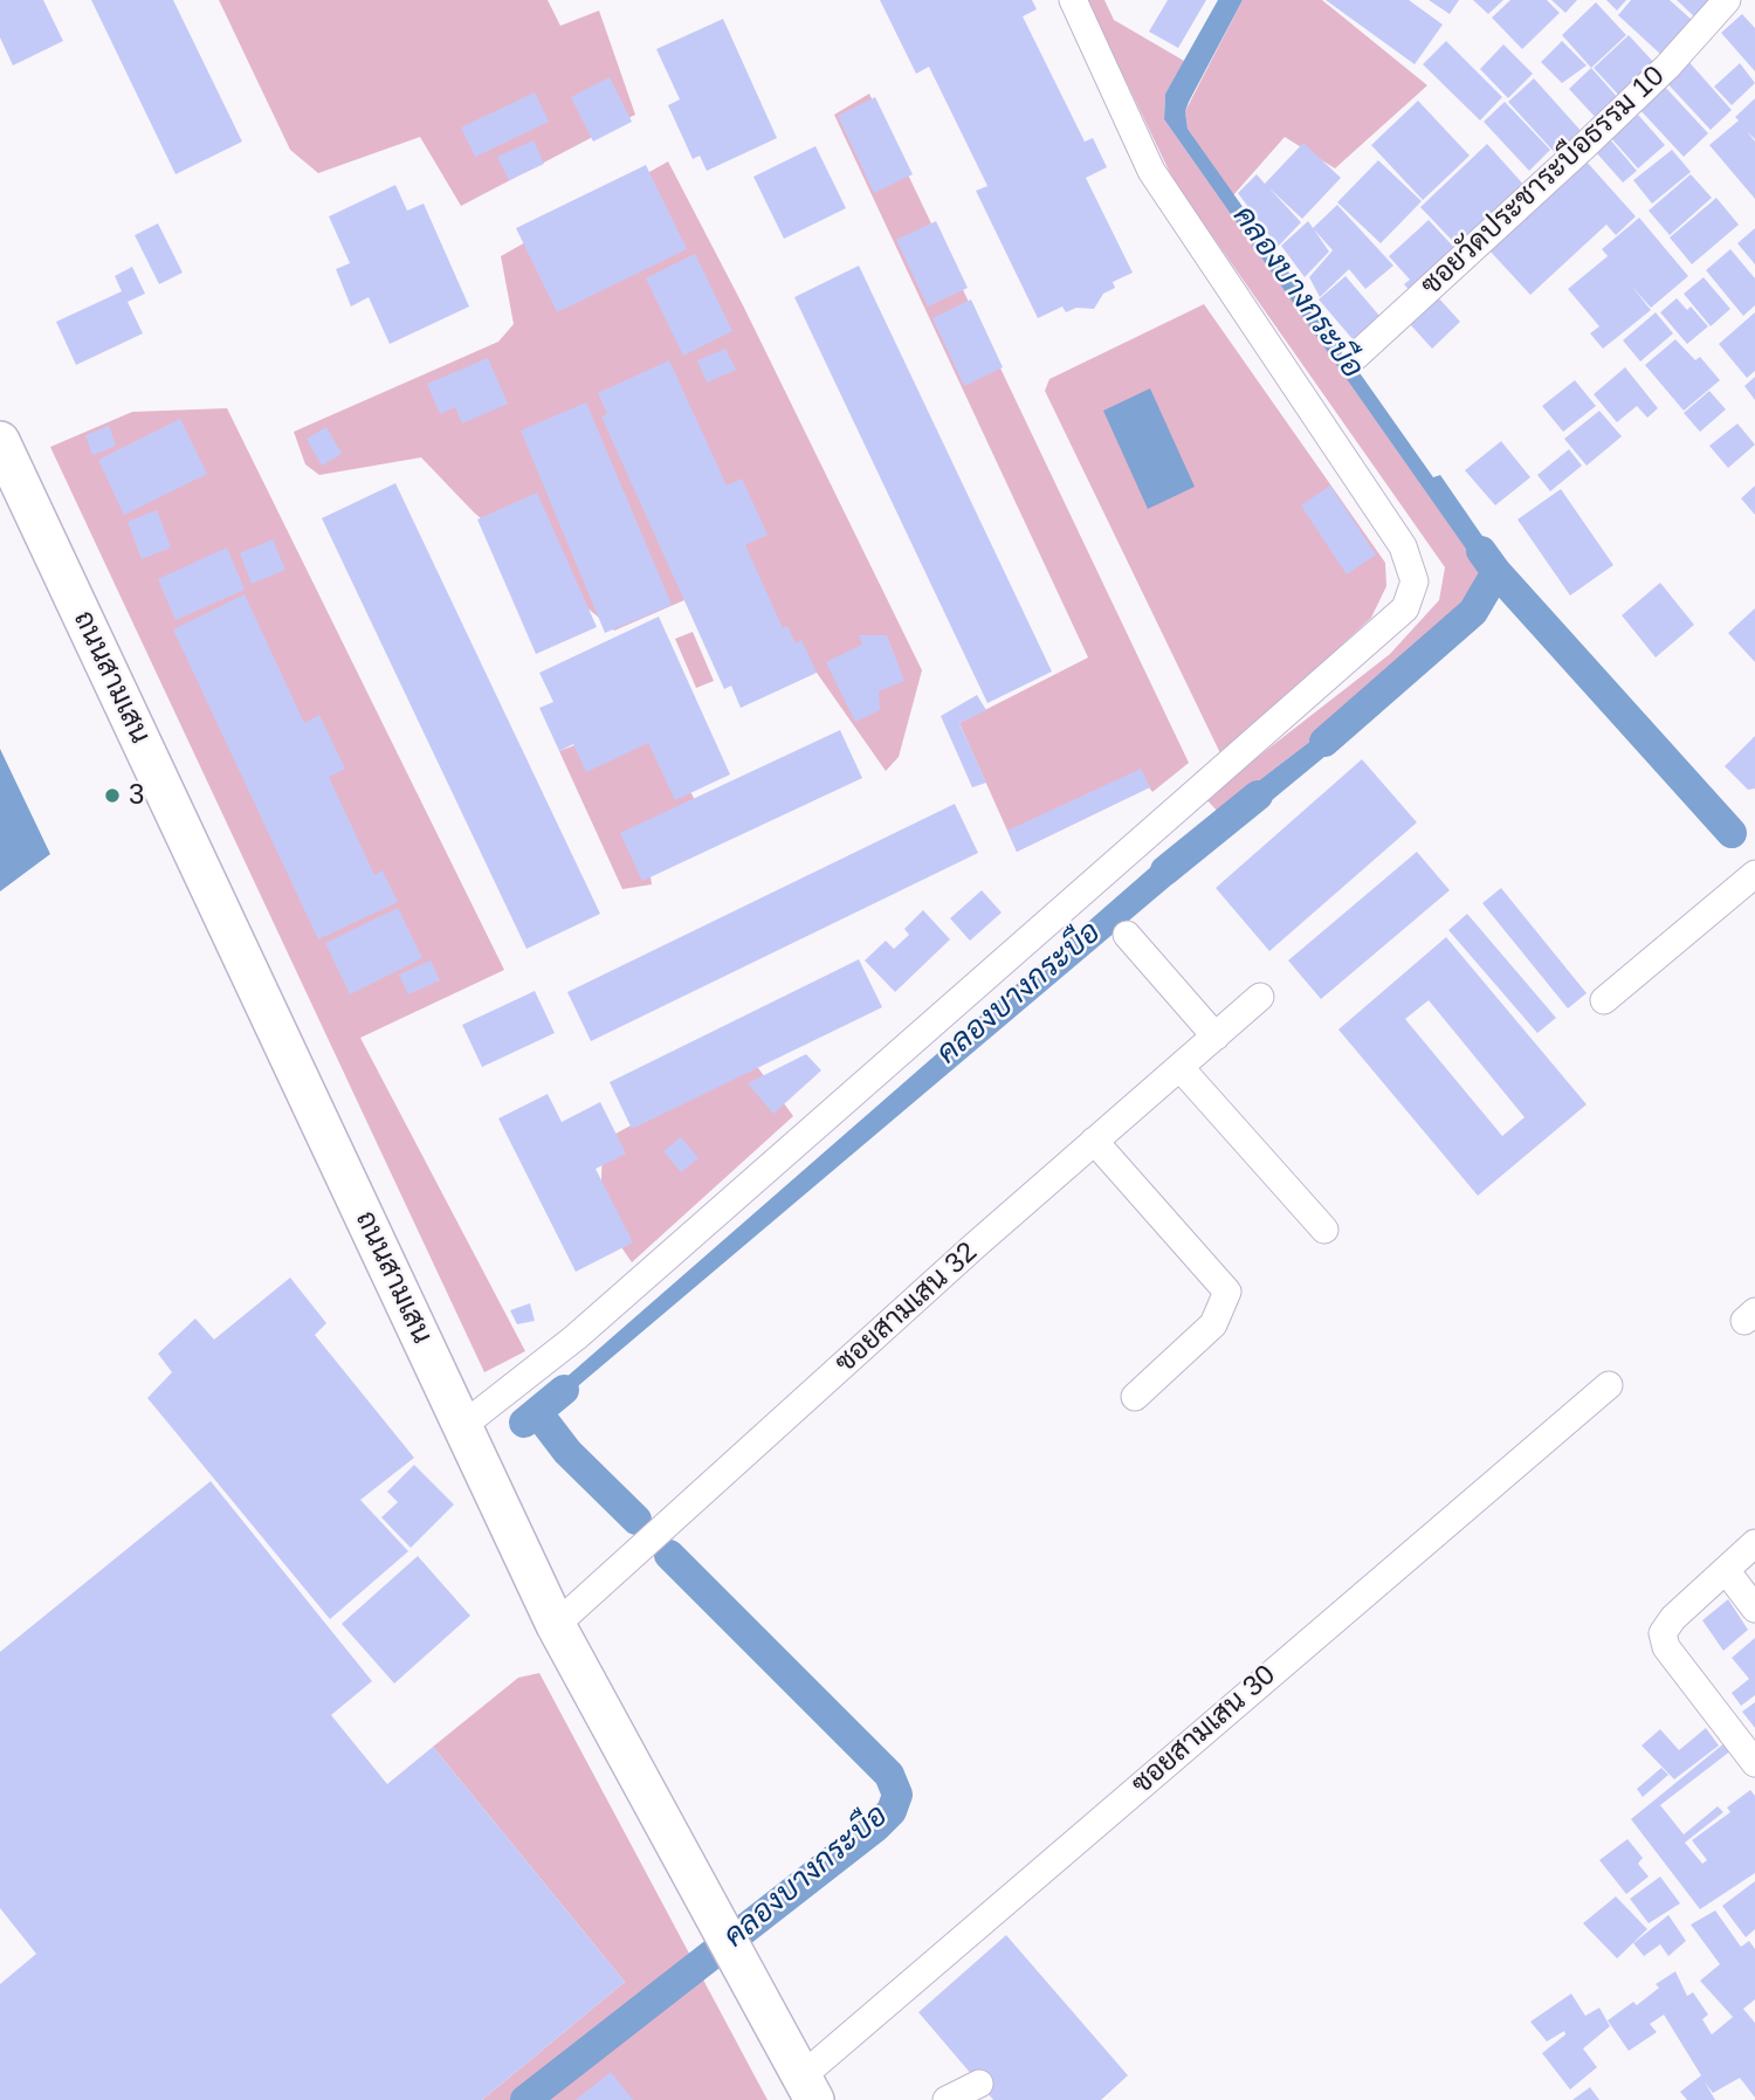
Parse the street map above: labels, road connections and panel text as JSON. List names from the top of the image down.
{
  "streets": {
    "main road": ["ถนนสามเสน"],
    "street": ["ซอยวัดประชาระบือธรรม 10", "ซอยสามเสน 32", "ซอยสามเสน 30"]
  },
  "crossings": [
    ["ถนนสามเสน", "ซอยสามเสน 32"],
    ["ถนนสามเสน", "ซอยสามเสน 30"]
  ],
  "water": ["คลองบางกระบือ"],
  "places": ["3"]
}
